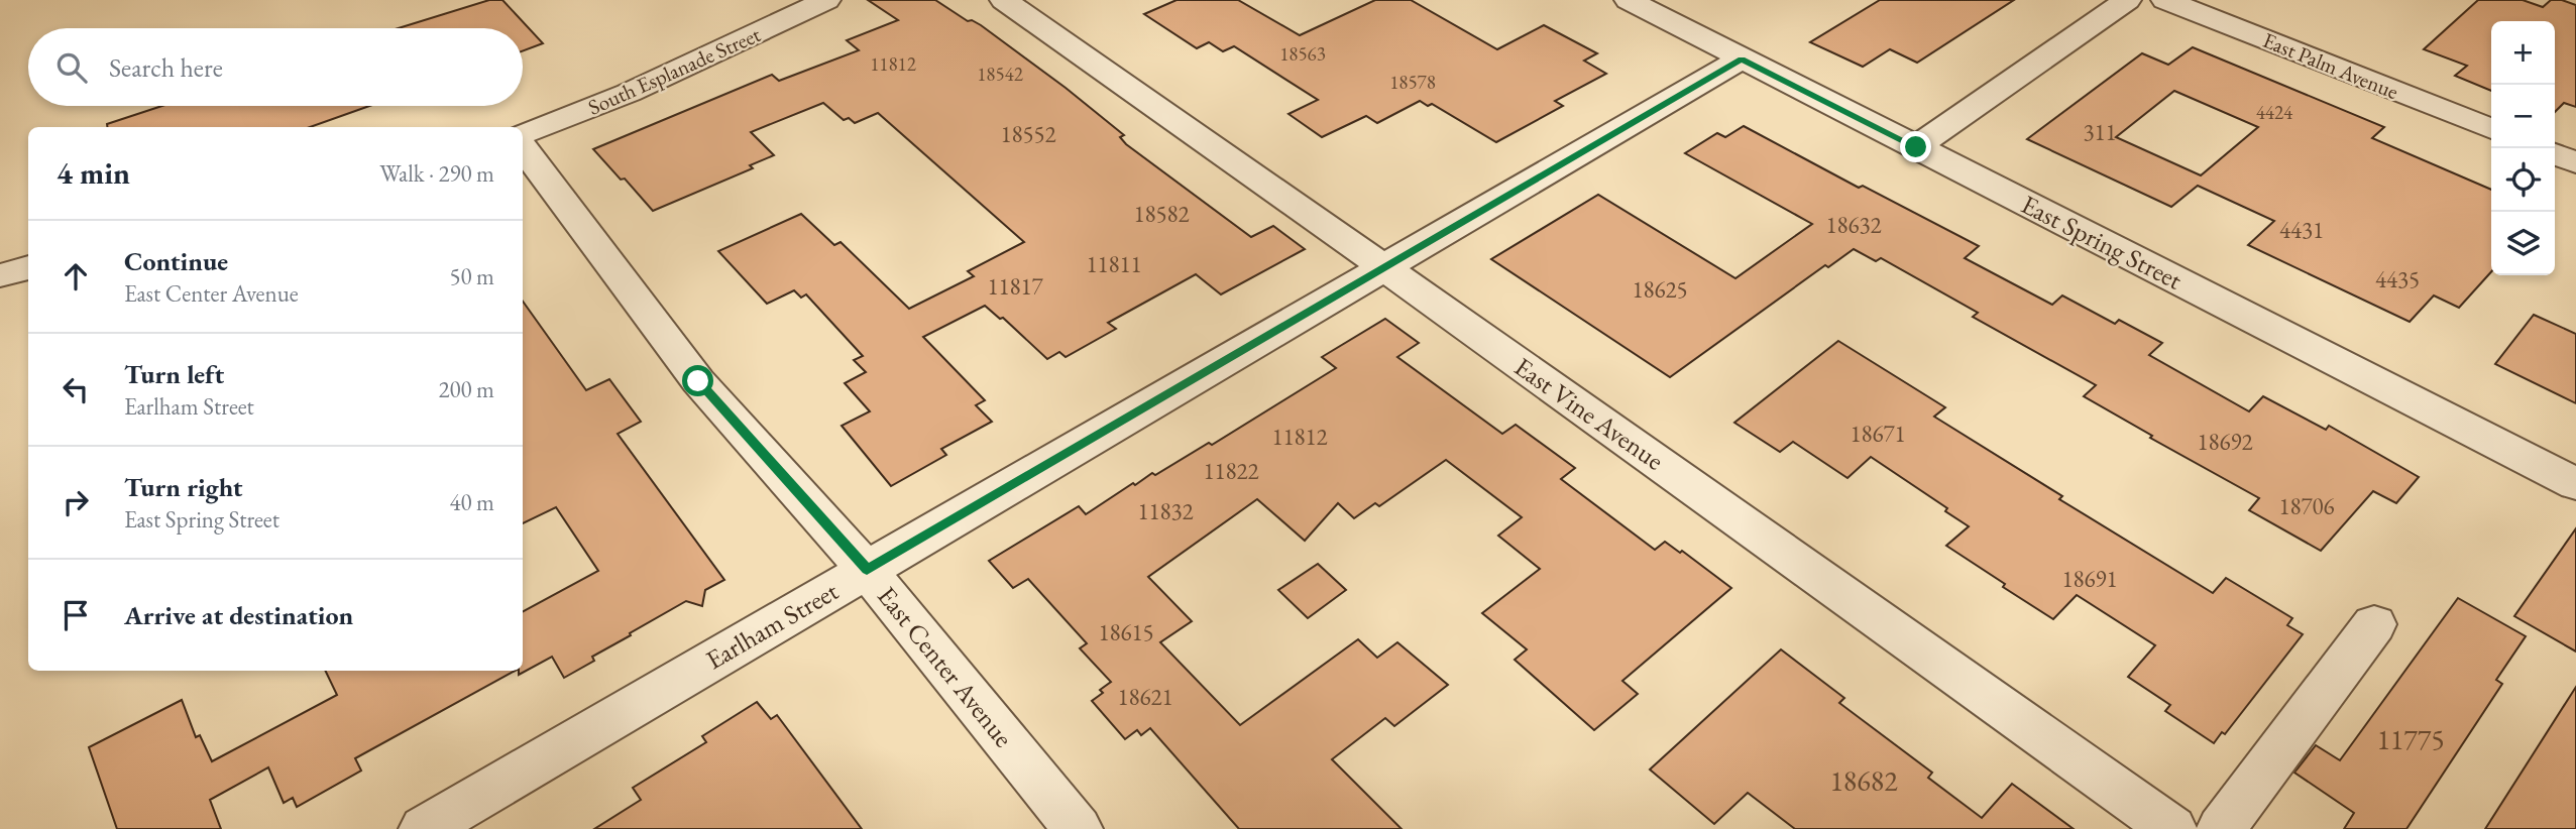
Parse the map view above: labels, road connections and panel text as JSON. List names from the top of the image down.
{
  "streets": {
    "street": [
      "East Palm Avenue",
      "South Esplanade Street",
      "East Spring Street",
      "East Vine Avenue",
      "Earlham Street",
      "East Center Avenue"
    ]
  },
  "crossings": [
    ["East Spring Street", "Earlham Street"],
    ["East Vine Avenue", "Earlham Street"],
    ["Earlham Street", "East Center Avenue"]
  ],
  "house_numbers": [
    "18563",
    "11812",
    "18542",
    "18578",
    "4424",
    "311",
    "18552",
    "18582",
    "18632",
    "4431",
    "11811",
    "4435",
    "11817",
    "18625",
    "18671",
    "11812",
    "18692",
    "11822",
    "18706",
    "11832",
    "18691",
    "18615",
    "18621",
    "11775",
    "18682"
  ],
  "page": {
    "map_buttons": ["+", "−"],
    "search": "Search here",
    "heading": ["4 min", "Walk · 290 m"],
    "list": [
      ["Continue", "East Center Avenue", "50 m"],
      ["Turn left", "Earlham Street", "200 m"],
      ["Turn right", "East Spring Street", "40 m"],
      "Arrive at destination"
    ]
  }
}
